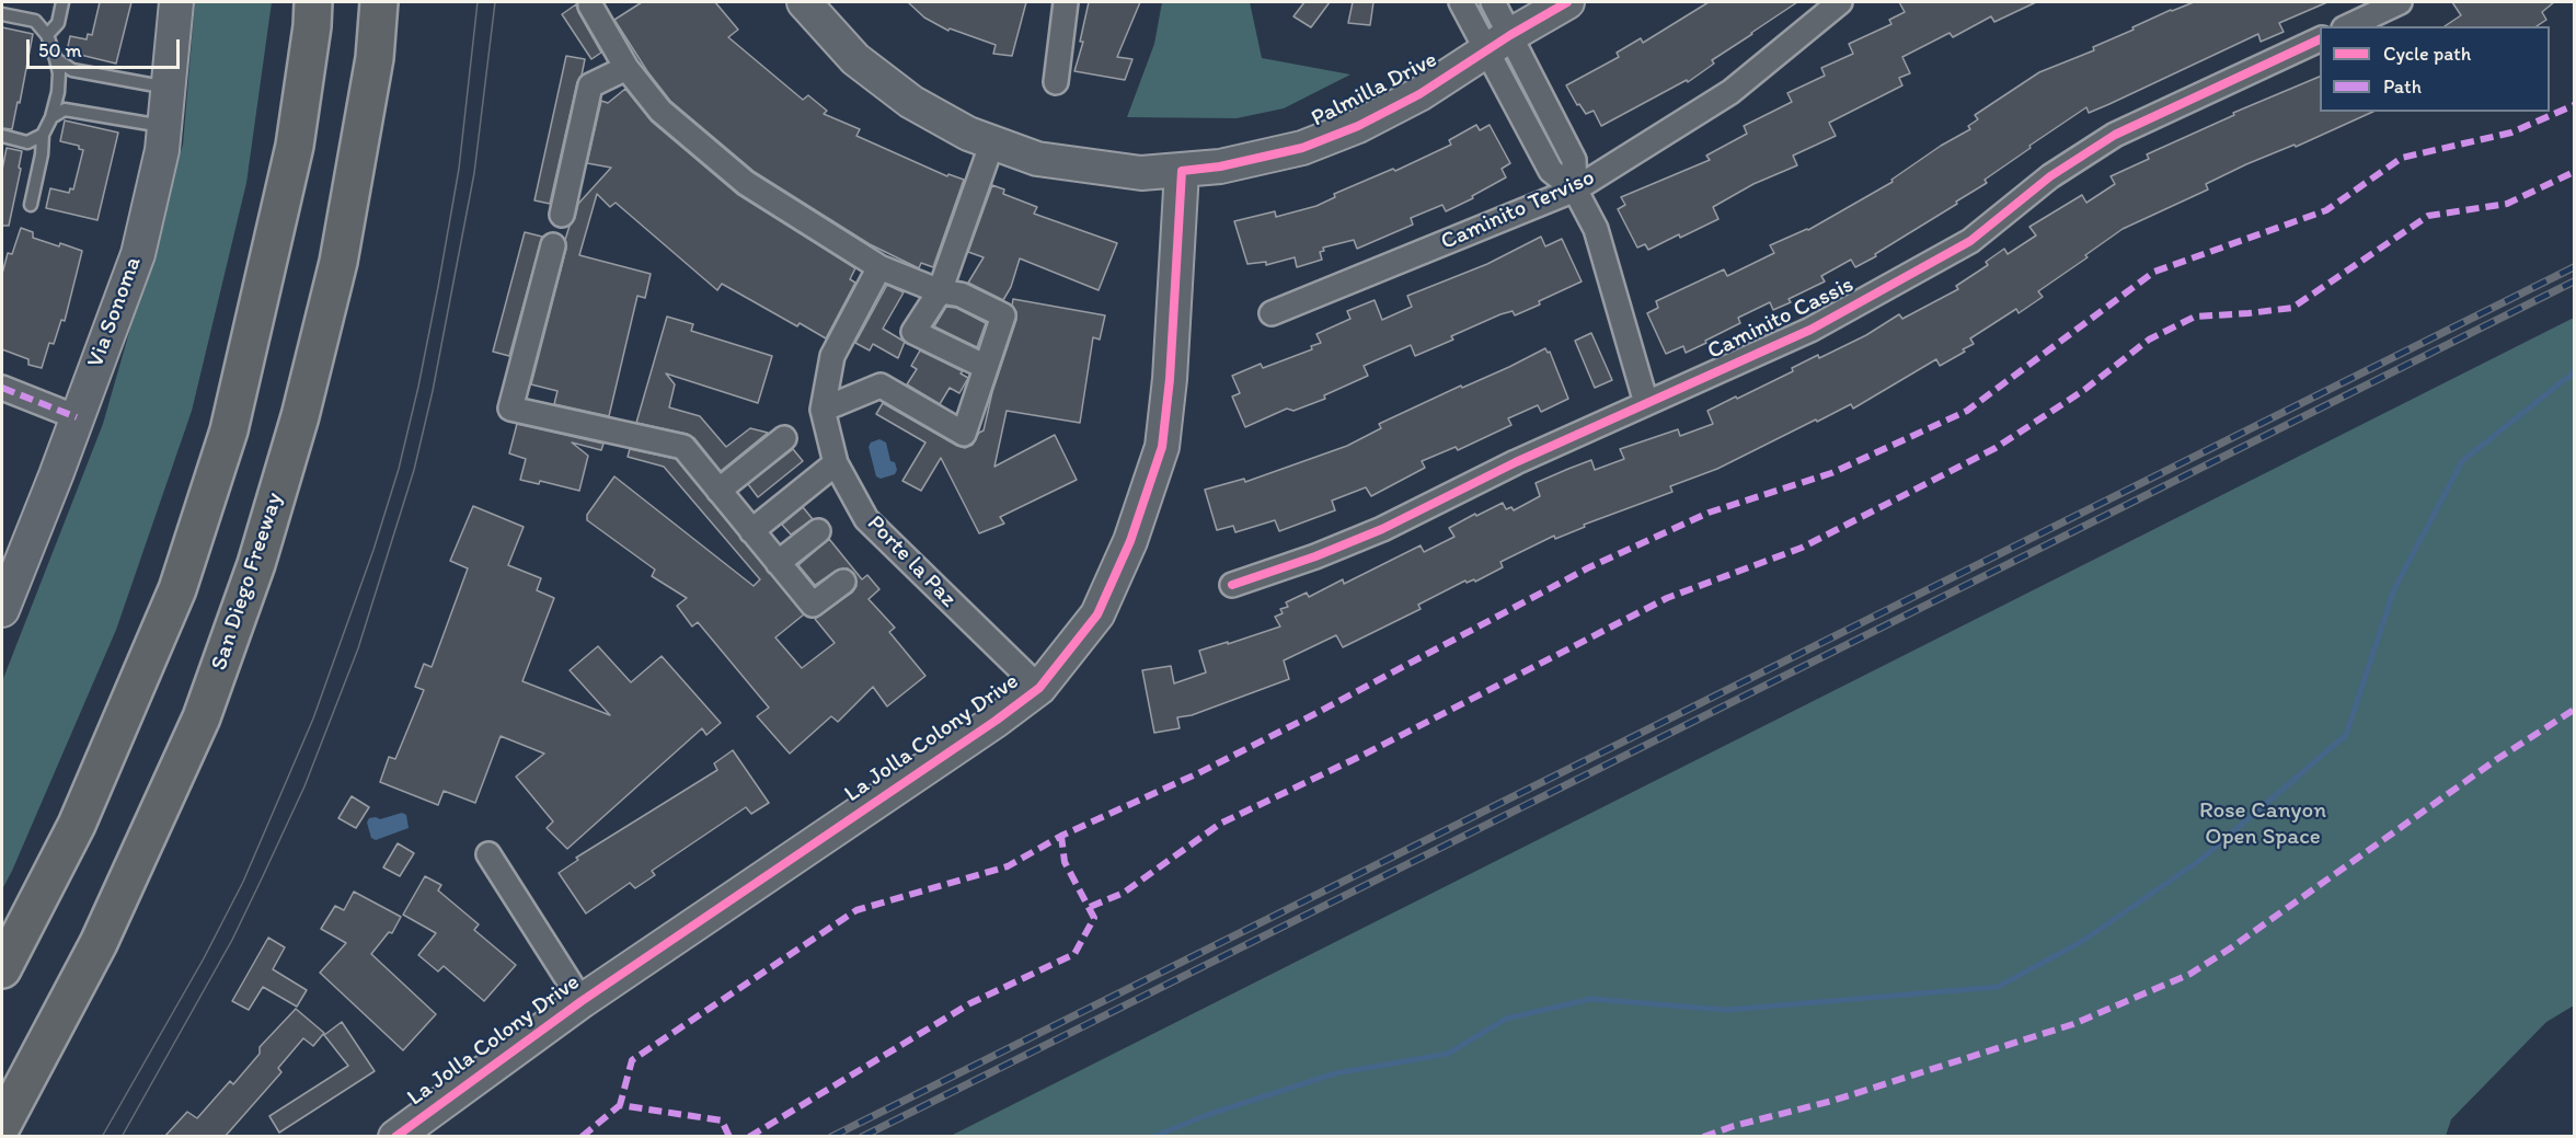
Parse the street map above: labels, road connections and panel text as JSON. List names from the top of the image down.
{
  "streets": {
    "highway": ["San Diego Freeway"],
    "street": [
      "Palmilla Drive",
      "Caminito Terviso",
      "Via Sonoma",
      "Caminito Cassis",
      "Porte la Paz",
      "La Jolla Colony Drive"
    ]
  },
  "crossings": [
    ["Palmilla Drive", "La Jolla Colony Drive"],
    ["Porte la Paz", "La Jolla Colony Drive"]
  ],
  "parks": ["Rose Canyon Open Space"],
  "legend": ["Cycle path", "Path"],
  "scale_bar": "50 m"
}
